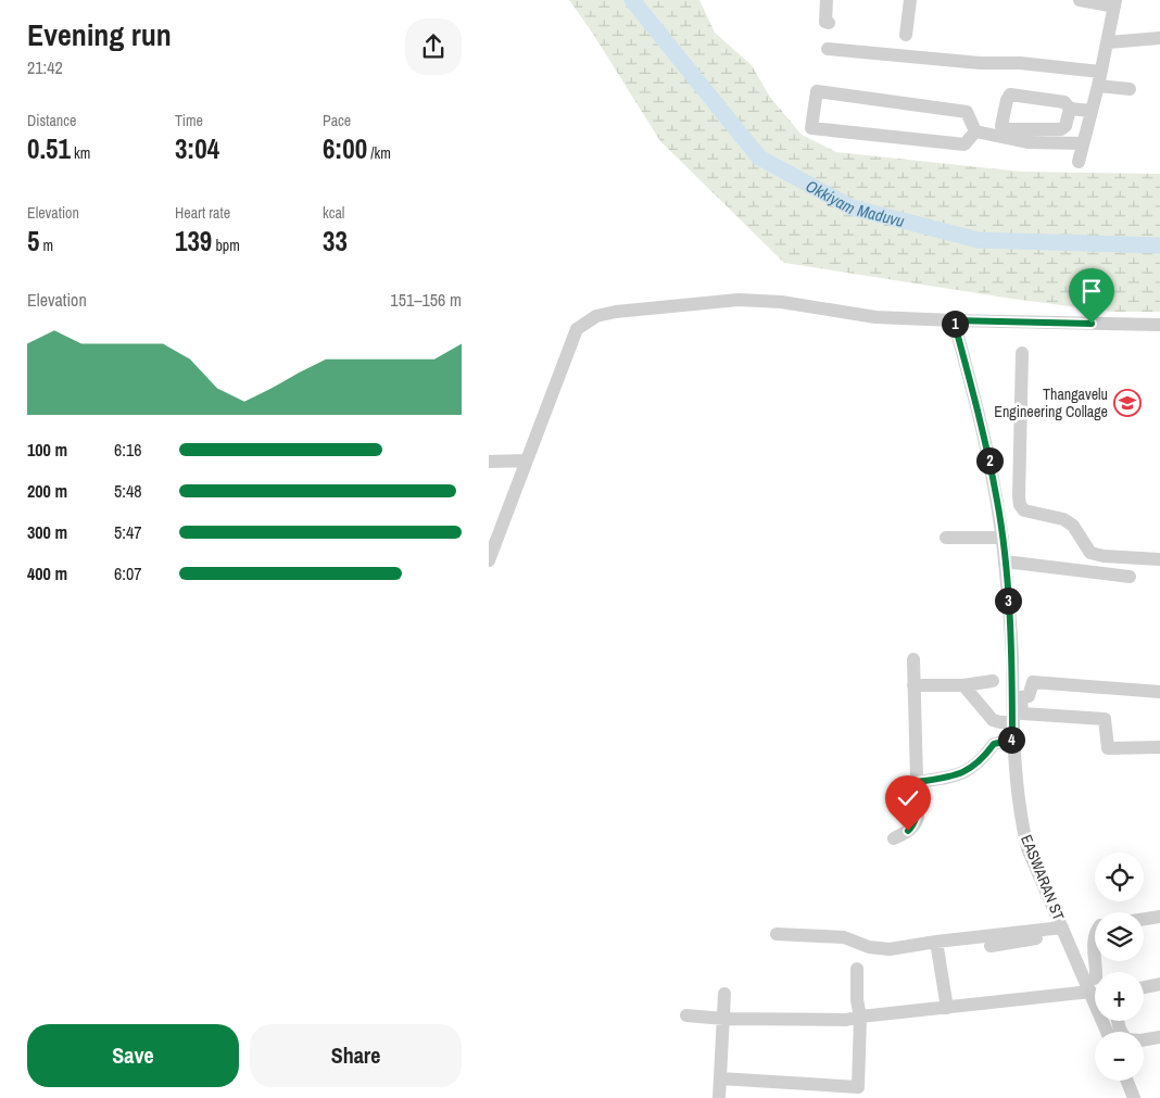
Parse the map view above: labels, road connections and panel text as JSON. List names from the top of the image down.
{
  "streets": {
    "street": ["EASWARAN ST"]
  },
  "water": ["Okkiyam Maduvu"],
  "places": {
    "school or university": ["Thangavelu Engineering Collage"]
  },
  "page": {
    "heading": ["Evening run", "21:42"],
    "stats": [
      ["Distance", "0.51 km"],
      ["Time", "3:04"],
      ["Pace", "6:00 /km"],
      ["Elevation", "5 m"],
      ["Heart rate", "139 bpm"],
      ["kcal", "33"]
    ],
    "chart": ["Elevation", "151–156 m"],
    "pins": [
      "1",
      "2",
      "3",
      "4"
    ],
    "list": [
      {
        "name": "100 m",
        "note": "6:16"
      },
      {
        "name": "200 m",
        "note": "5:48"
      },
      {
        "name": "300 m",
        "note": "5:47"
      },
      {
        "name": "400 m",
        "note": "6:07"
      }
    ],
    "map_buttons": ["+", "−"],
    "buttons": ["Save", "Share"]
  }
}
